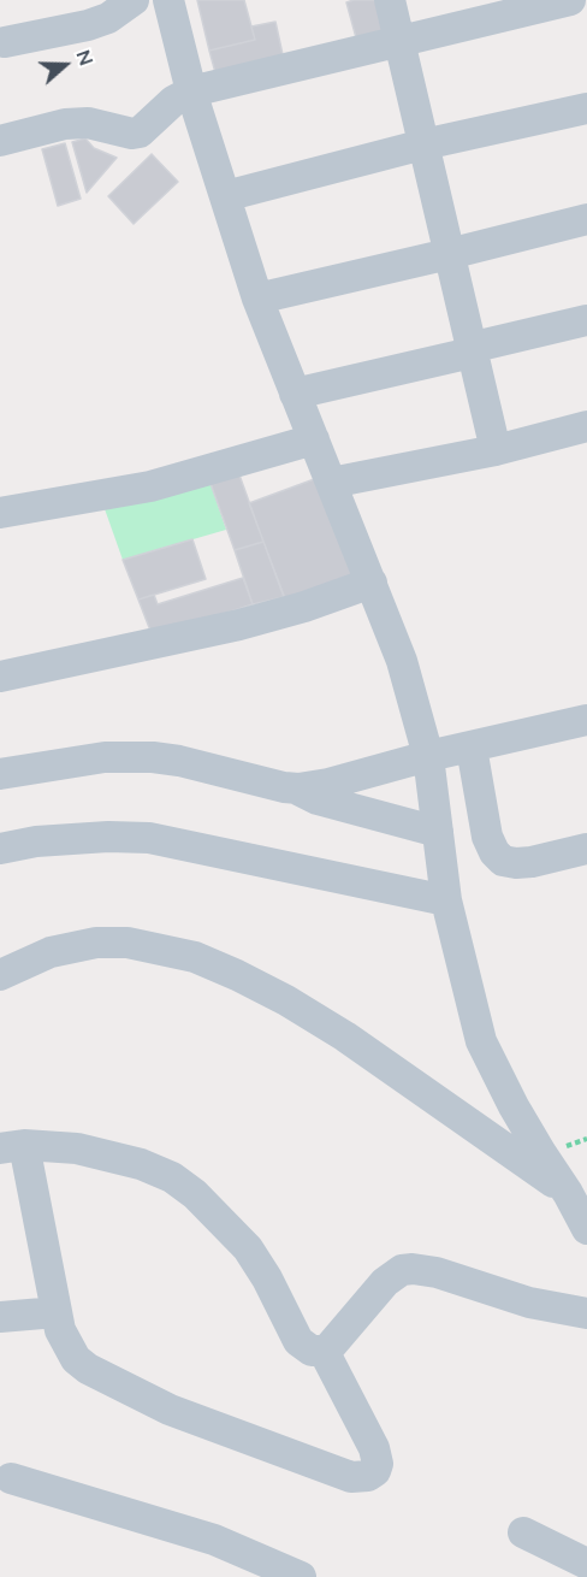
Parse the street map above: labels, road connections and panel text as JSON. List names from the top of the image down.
{
  "north": "right"
}
